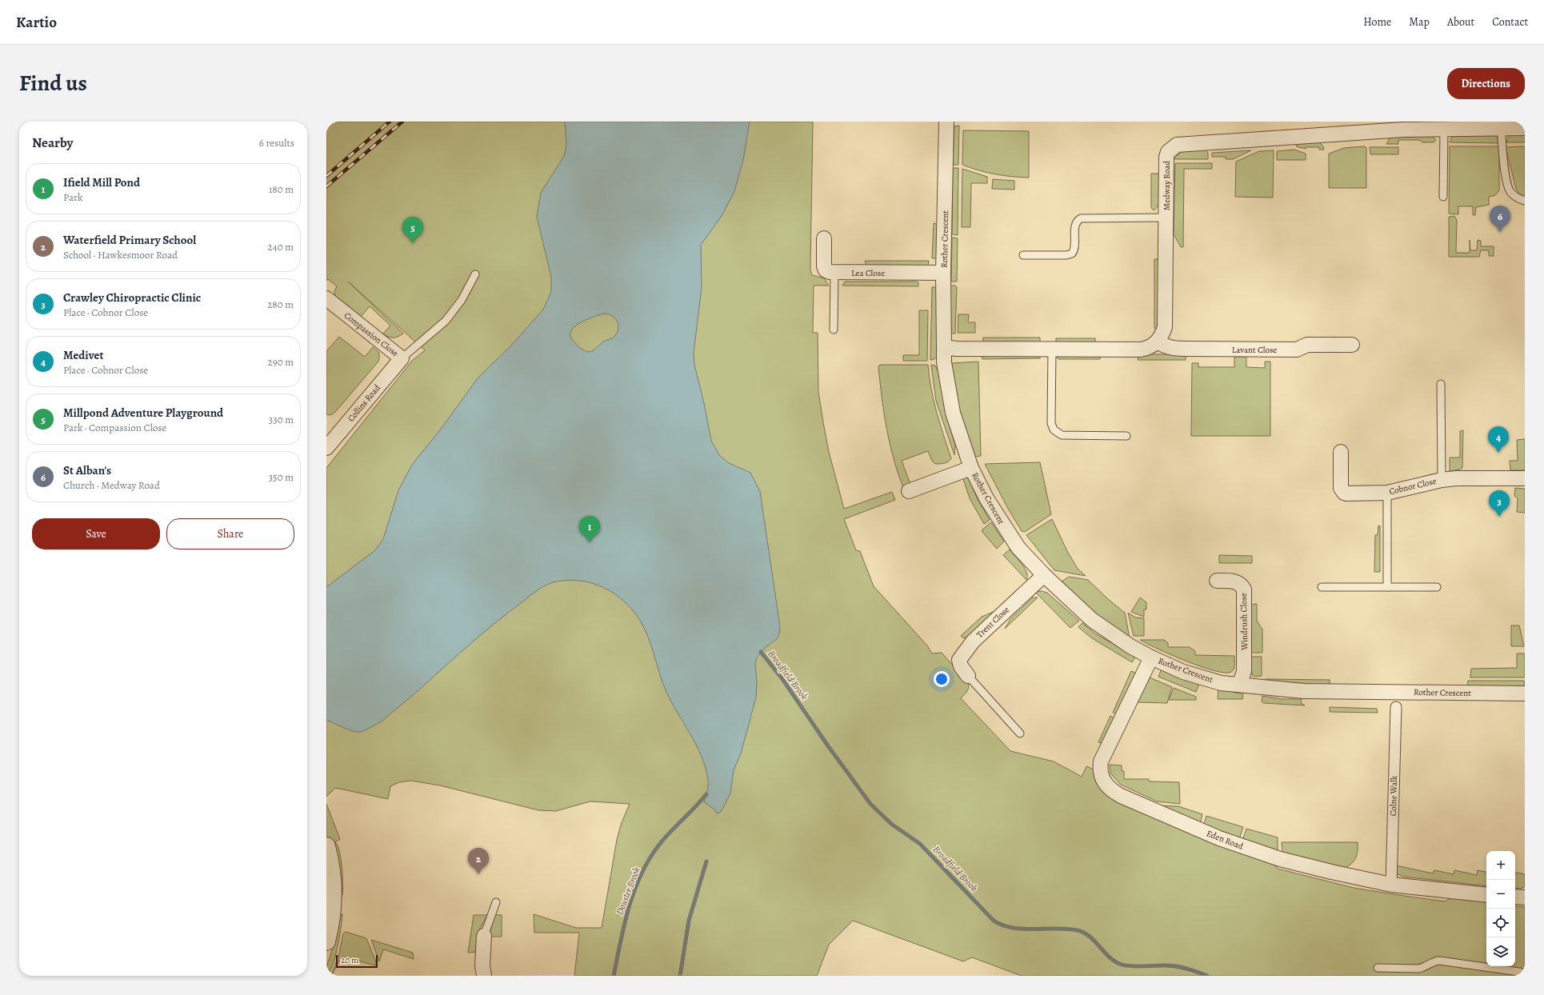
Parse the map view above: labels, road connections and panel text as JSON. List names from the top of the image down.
{
  "streets": {
    "street": [
      "Medway Road",
      "Rother Crescent",
      "Lea Close",
      "Compassion Close",
      "Lavant Close",
      "Collins Road",
      "Cobnor Close",
      "Windrush Close",
      "Trent Close",
      "Colne Walk",
      "Eden Road"
    ]
  },
  "crossings": [
    ["Medway Road", "Lavant Close"],
    ["Rother Crescent", "Lea Close"],
    ["Rother Crescent", "Windrush Close"],
    ["Rother Crescent", "Trent Close"],
    ["Rother Crescent", "Eden Road"],
    ["Compassion Close", "Collins Road"],
    ["Colne Walk", "Eden Road"]
  ],
  "water": ["Broadfield Brook", "Douster Brook"],
  "scale_bar": "20 m",
  "page": {
    "header": "Kartio",
    "nav": [
      "Home",
      "Map",
      "About",
      "Contact"
    ],
    "title": "Find us",
    "buttons": [
      "Directions",
      ["Save", "Share"]
    ],
    "heading": ["Nearby", "6 results"],
    "list": [
      {
        "mark": "1",
        "name": "Ifield Mill Pond",
        "note": "Park",
        "value": "180 m"
      },
      {
        "mark": "2",
        "name": "Waterfield Primary School",
        "note": "School · Hawkesmoor Road",
        "value": "240 m"
      },
      {
        "mark": "3",
        "name": "Crawley Chiropractic Clinic",
        "note": "Place · Cobnor Close",
        "value": "280 m"
      },
      {
        "mark": "4",
        "name": "Medivet",
        "note": "Place · Cobnor Close",
        "value": "290 m"
      },
      {
        "mark": "5",
        "name": "Millpond Adventure Playground",
        "note": "Park · Compassion Close",
        "value": "330 m"
      },
      {
        "mark": "6",
        "name": "St Alban's",
        "note": "Church · Medway Road",
        "value": "350 m"
      }
    ],
    "pins": [
      "6",
      "5",
      "4",
      "3",
      "1",
      "2"
    ],
    "map_buttons": ["+", "−"],
    "scale": "20 m"
  }
}
